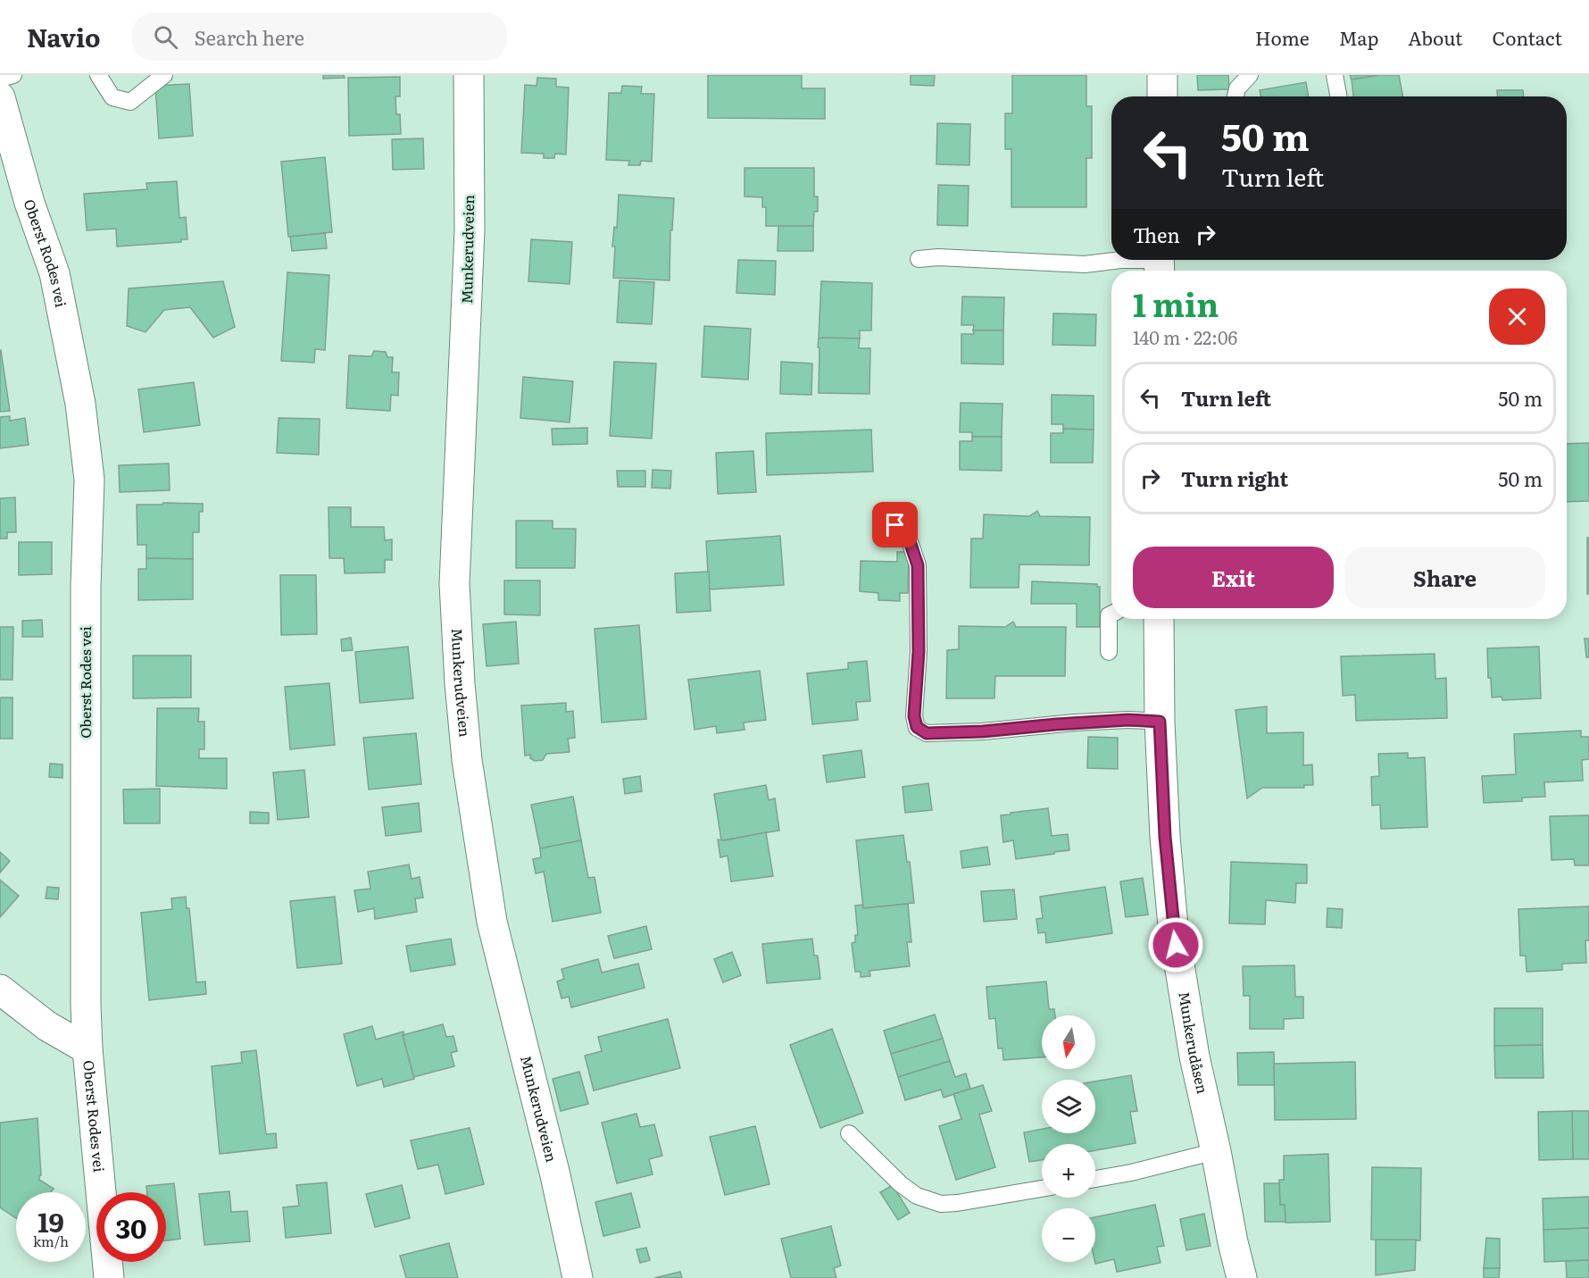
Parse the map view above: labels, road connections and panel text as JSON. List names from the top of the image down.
{
  "streets": {
    "street": ["Munkerudveien", "Oberst Rodes vei", "Munkerudåsen"]
  },
  "north": "bottom",
  "page": {
    "header": "Navio",
    "search": "Search here",
    "nav": [
      "Home",
      "Map",
      "About",
      "Contact"
    ],
    "turn": ["50 m", "Turn left"],
    "then": "Then",
    "heading": ["1 min", "140 m · 22:06"],
    "list": [
      {
        "name": "Turn left",
        "value": "50 m"
      },
      {
        "name": "Turn right",
        "value": "50 m"
      }
    ],
    "buttons": ["Exit", "Share"],
    "map_buttons": ["+", "−"],
    "speed": "19 km/h",
    "limit": "30"
  }
}
